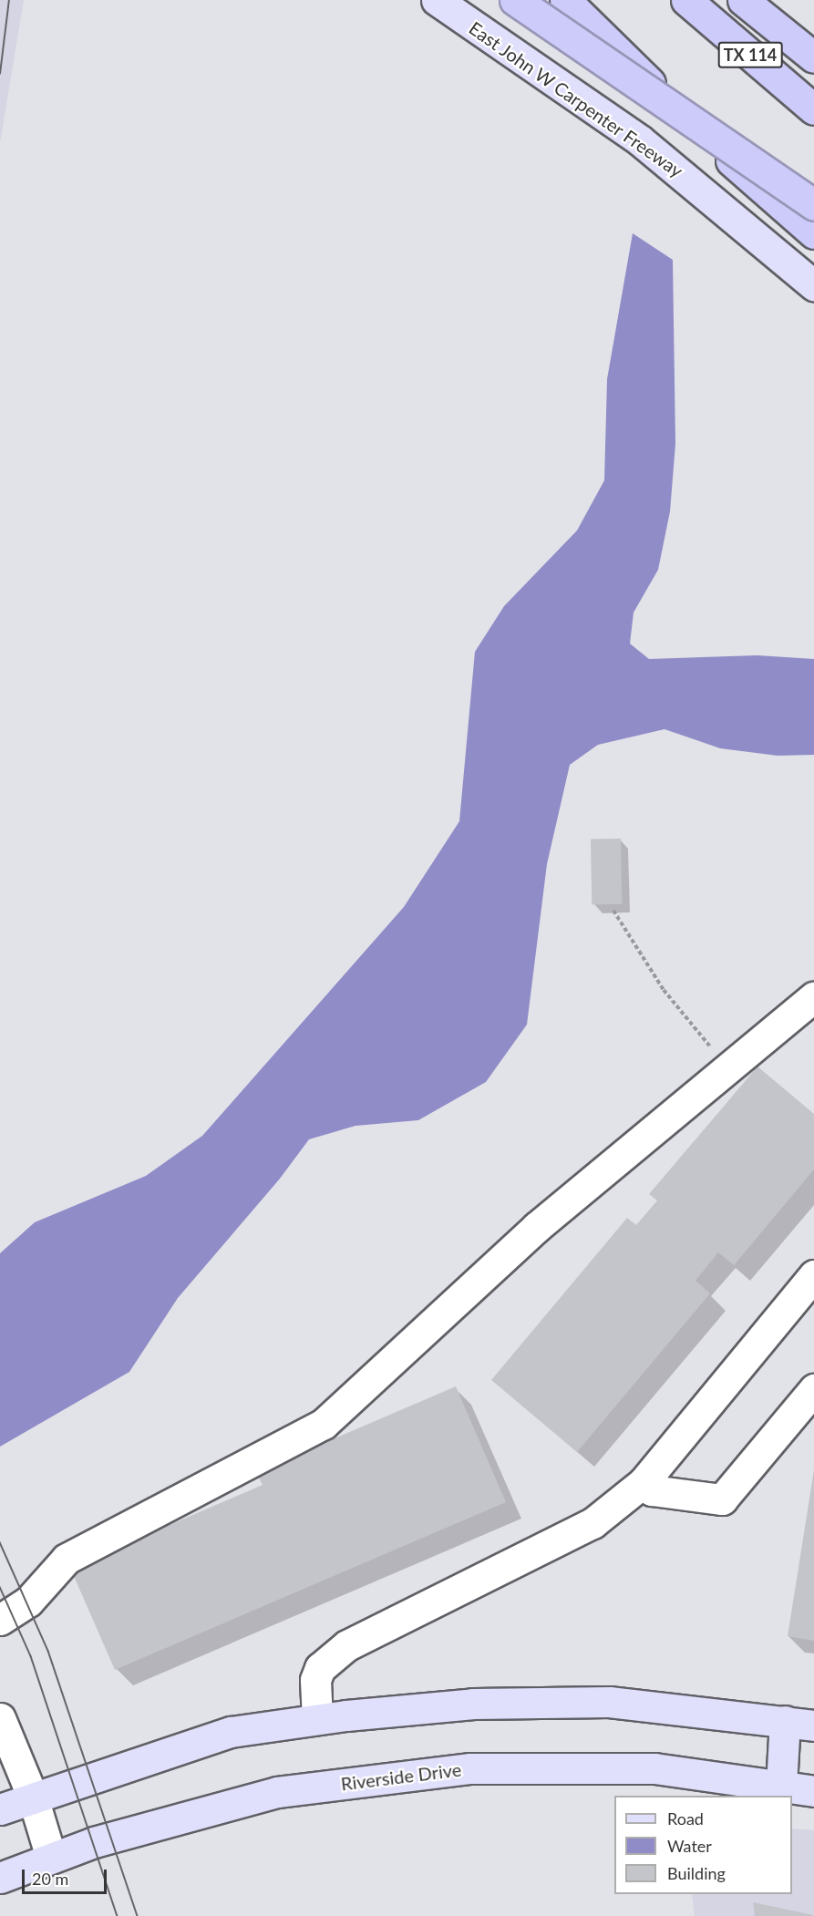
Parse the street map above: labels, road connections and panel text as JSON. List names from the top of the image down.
{
  "streets": {
    "highway": ["TX 114"],
    "main road": ["East John W Carpenter Freeway", "Riverside Drive"]
  },
  "legend": ["Road", "Water", "Building"],
  "scale_bar": "20 m"
}
